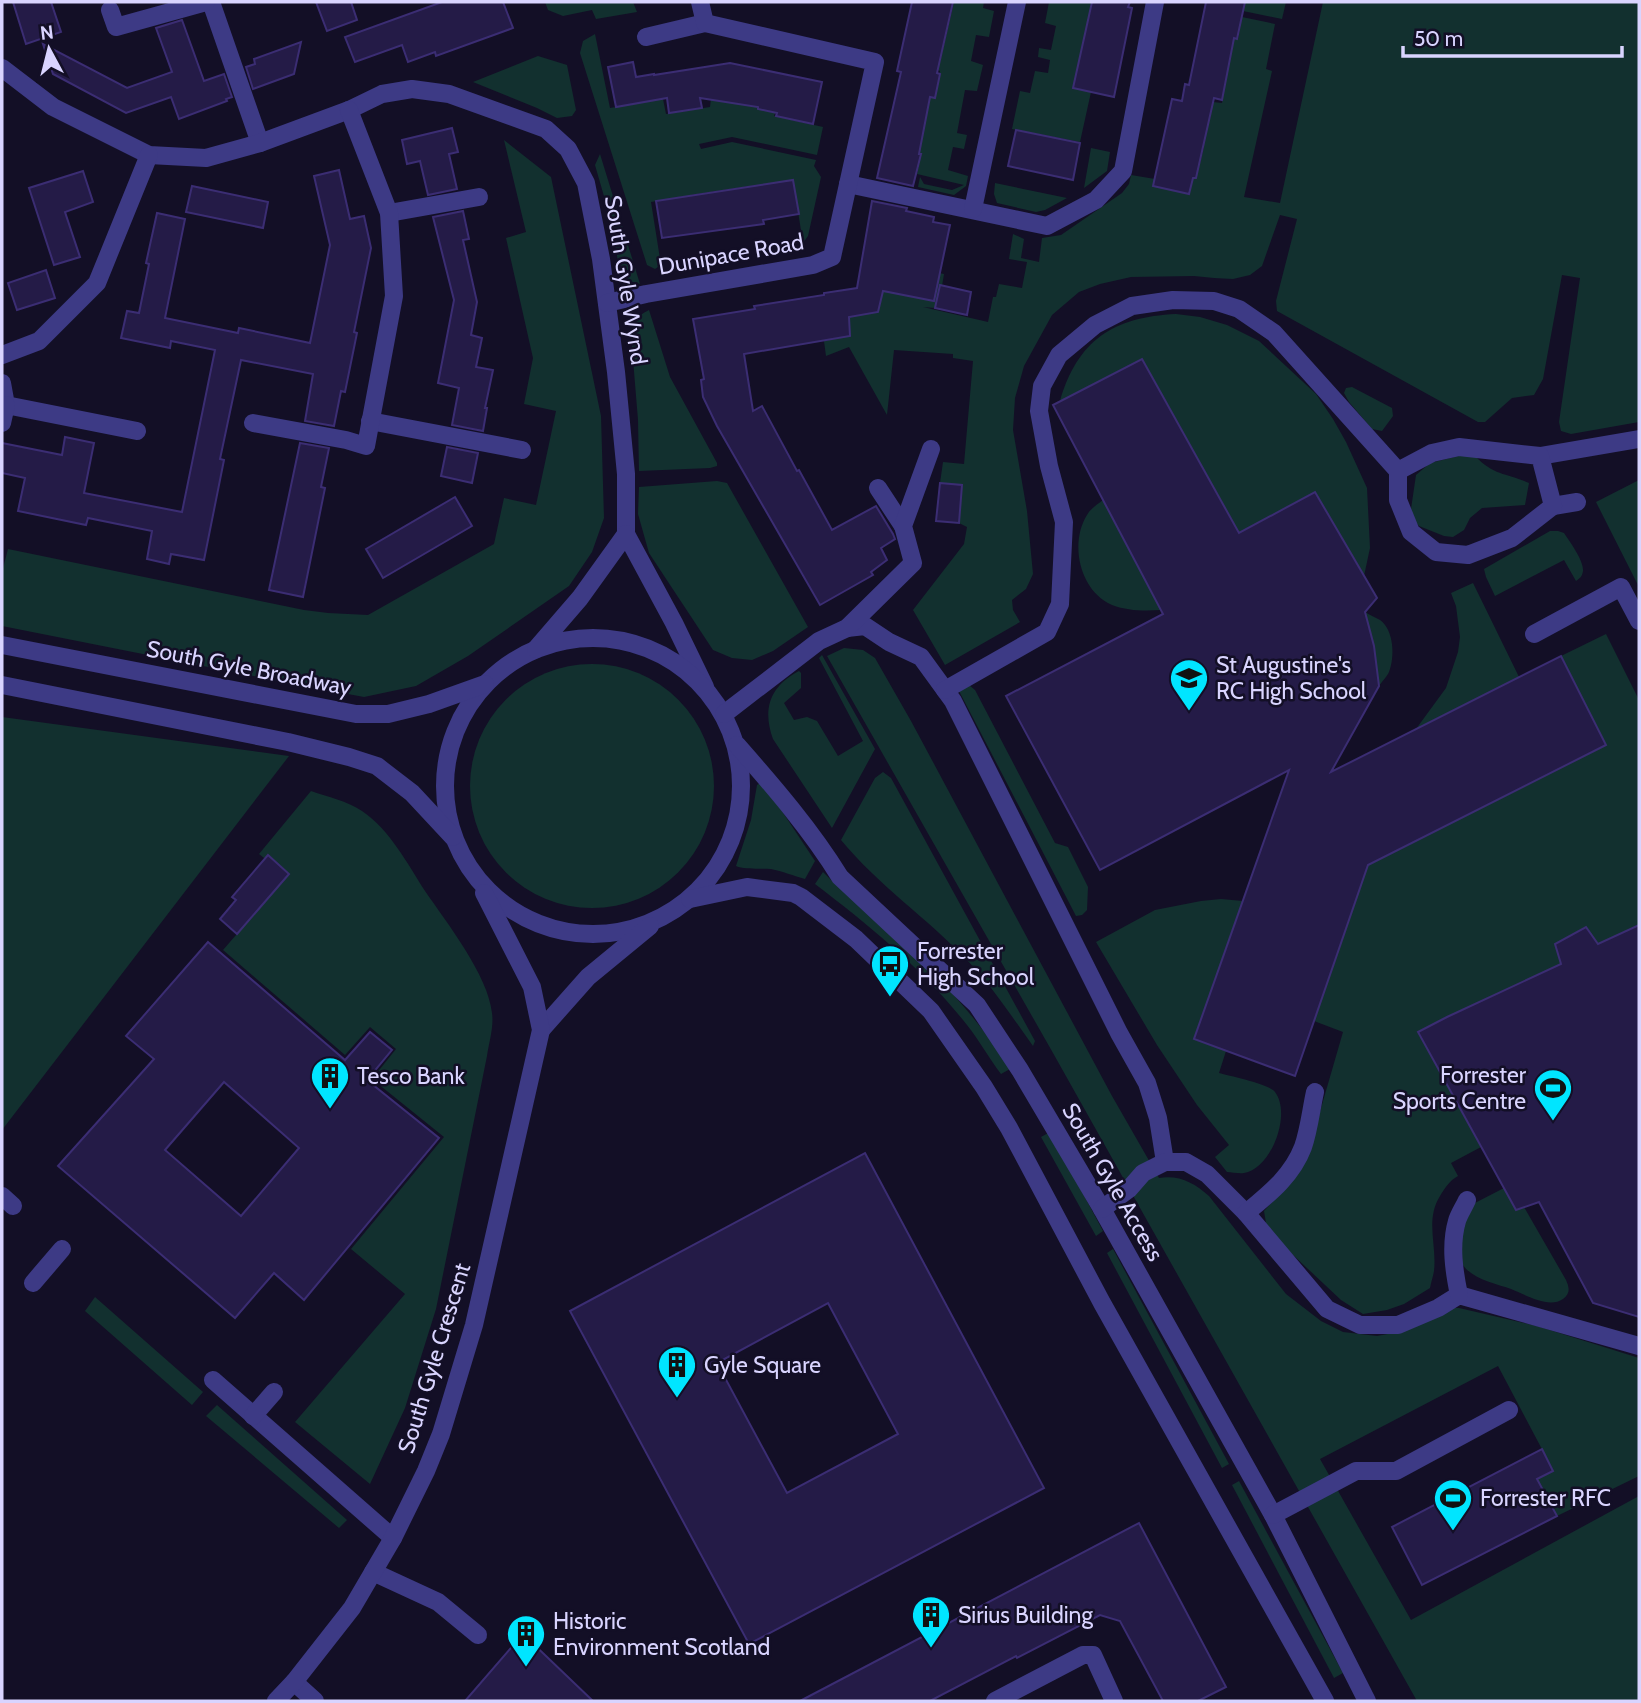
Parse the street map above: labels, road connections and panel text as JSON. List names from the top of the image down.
{
  "streets": {
    "street": [
      "Dunipace Road",
      "South Gyle Wynd",
      "South Gyle Broadway",
      "South Gyle Access",
      "South Gyle Crescent"
    ]
  },
  "crossings": [
    ["Dunipace Road", "South Gyle Wynd"]
  ],
  "places": {
    "school or university": ["St Augustine's RC High School"],
    "bus stop": ["Forrester High School"],
    "building": [
      "Tesco Bank",
      "Gyle Square",
      "Sirius Building",
      "Historic Environment Scotland"
    ],
    "sports": ["Forrester Sports Centre", "Forrester RFC"]
  },
  "scale_bar": "50 m",
  "north": "top"
}
